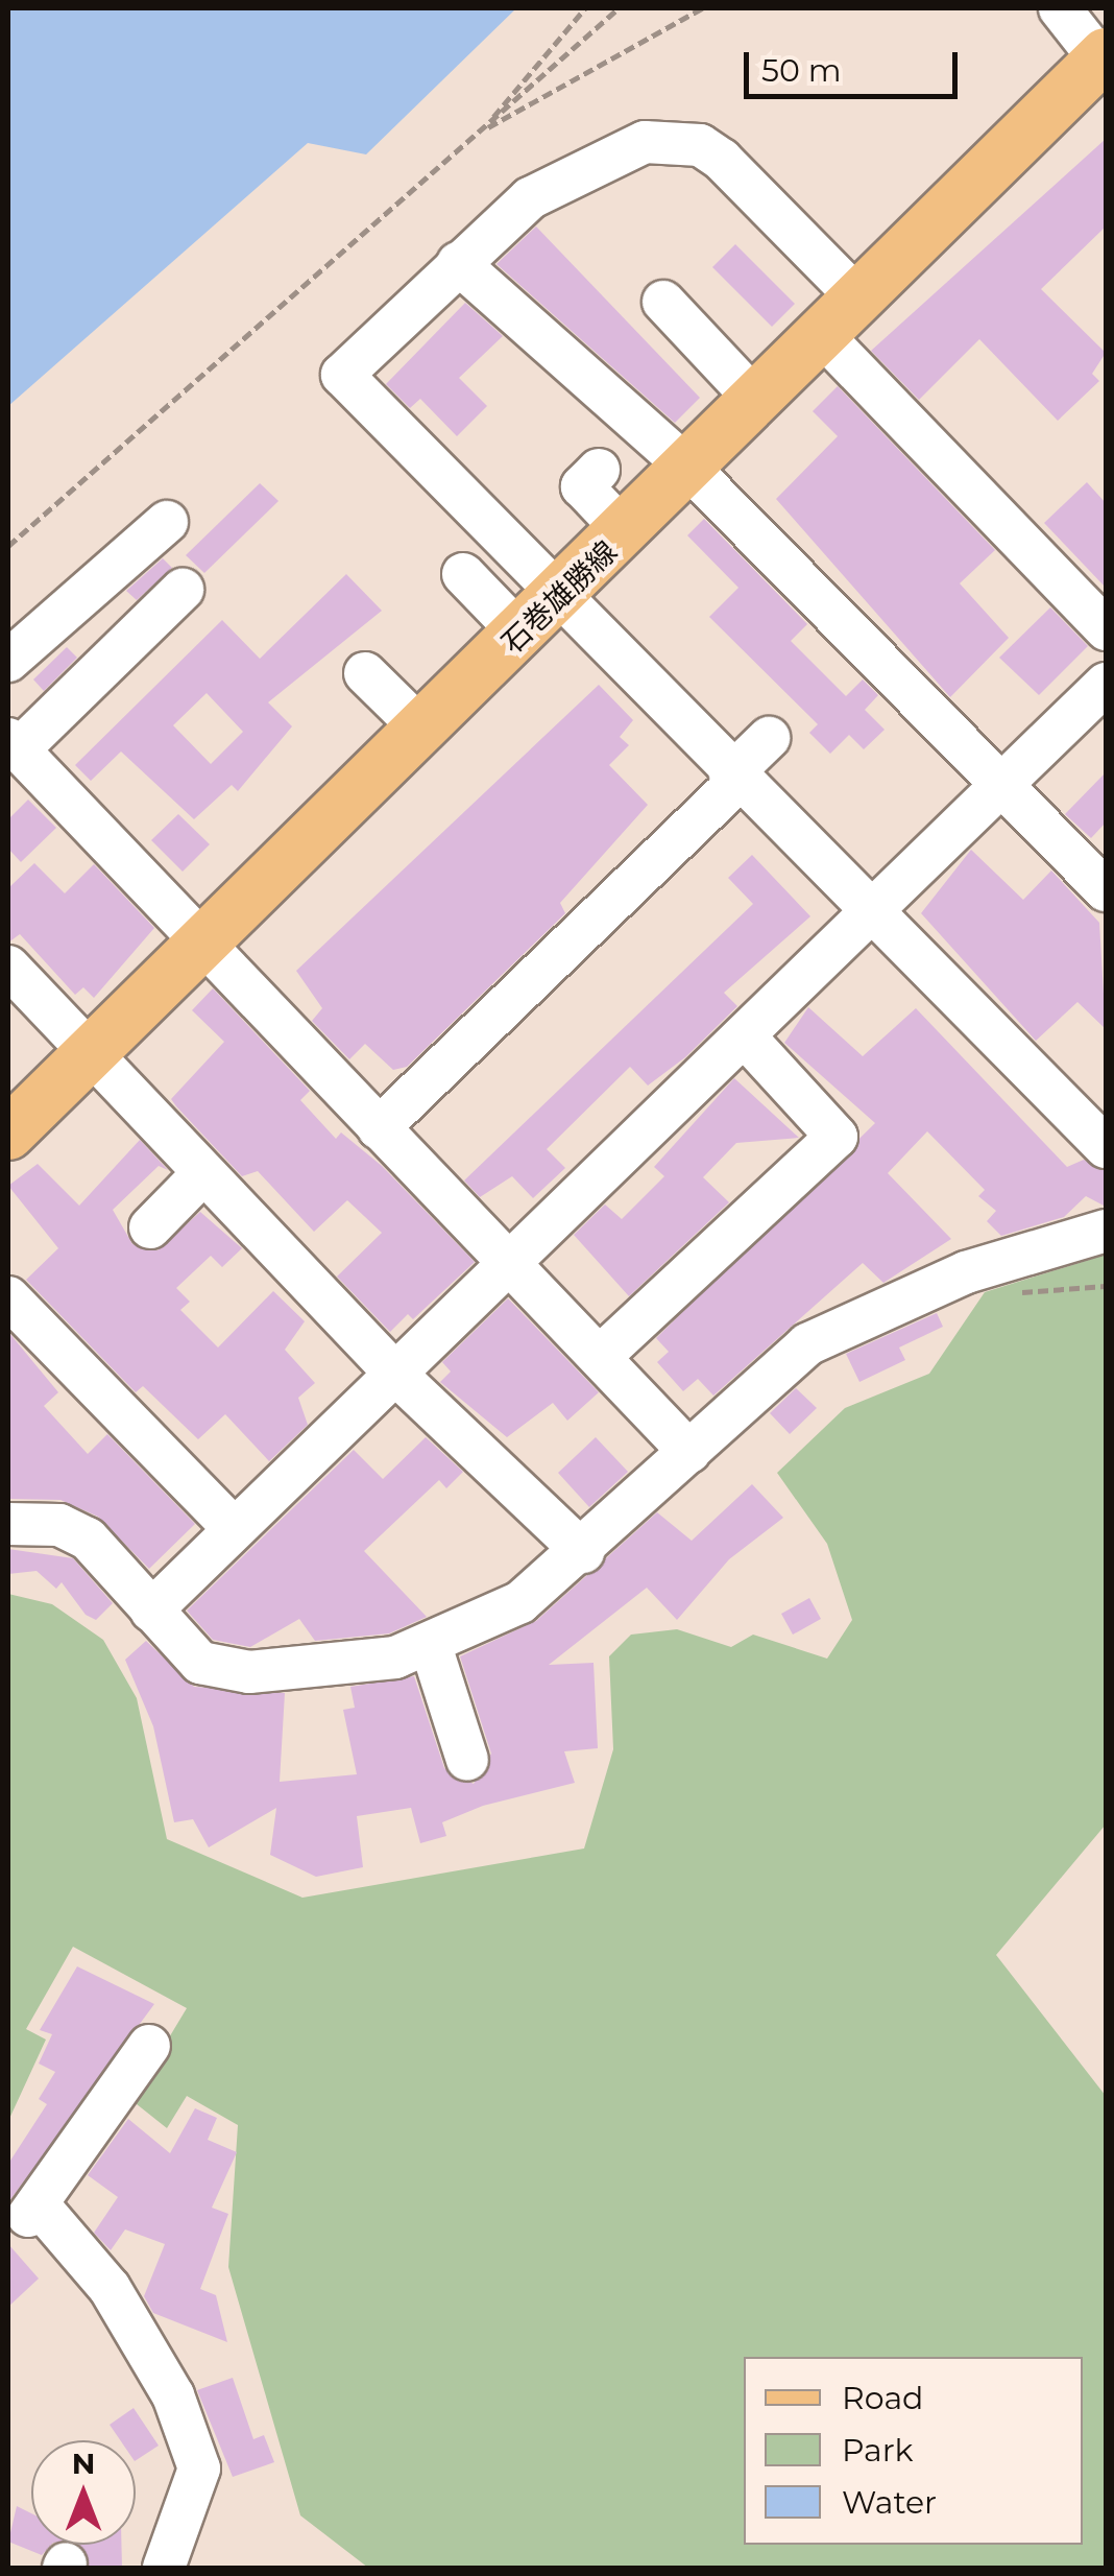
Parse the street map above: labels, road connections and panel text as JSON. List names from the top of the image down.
{
  "streets": {
    "main road": ["石巻雄勝線"]
  },
  "legend": ["Road", "Park", "Water"],
  "scale_bar": "50 m",
  "north": "top"
}
